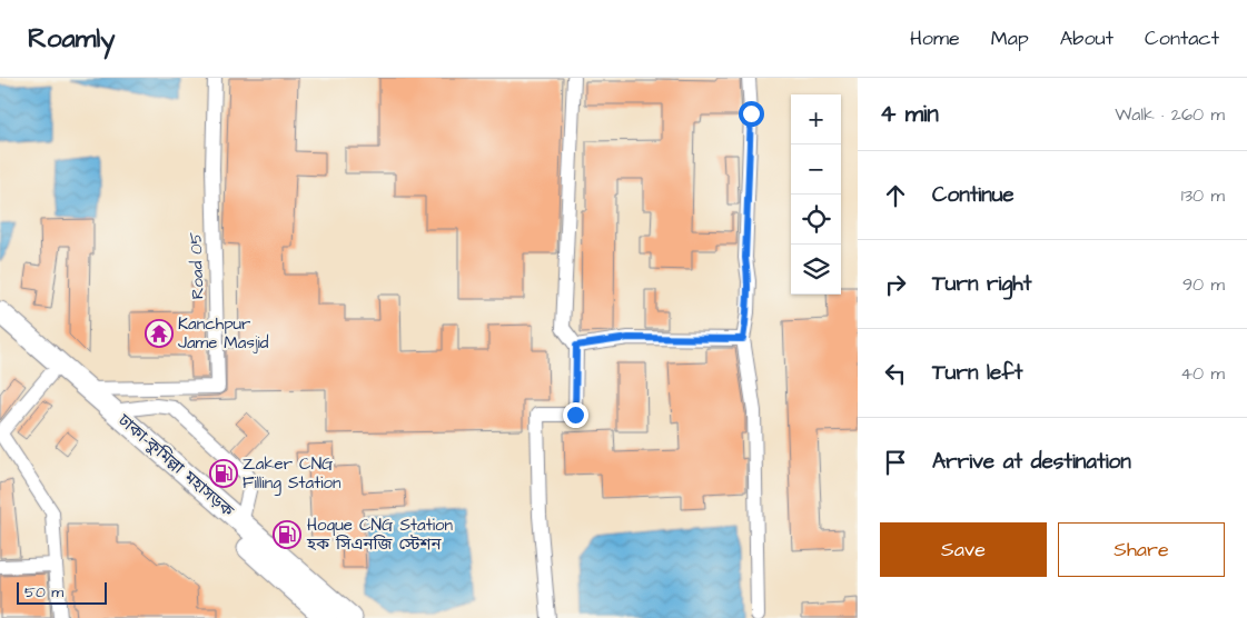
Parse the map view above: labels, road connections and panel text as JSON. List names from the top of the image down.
{
  "streets": {
    "highway": ["ঢাকা–কুমিল্লা মহাসড়ক"],
    "street": ["Road 05"]
  },
  "crossings": [
    ["Road 05", "ঢাকা–কুমিল্লা মহাসড়ক"]
  ],
  "places": {
    "temple": ["Kanchpur Jame Masjid"],
    "fuel station": ["Zaker CNG Filling Station", "Hoque CNG Station হক সিএনজি স্টেশন"]
  },
  "scale_bar": "50 m",
  "page": {
    "header": "Roamly",
    "nav": [
      "Home",
      "Map",
      "About",
      "Contact"
    ],
    "heading": ["4 min", "Walk · 260 m"],
    "map_buttons": ["+", "−"],
    "list": [
      ["Continue", "130 m"],
      ["Turn right", "90 m"],
      ["Turn left", "40 m"],
      "Arrive at destination"
    ],
    "buttons": ["Save", "Share"],
    "scale": "50 m"
  }
}
